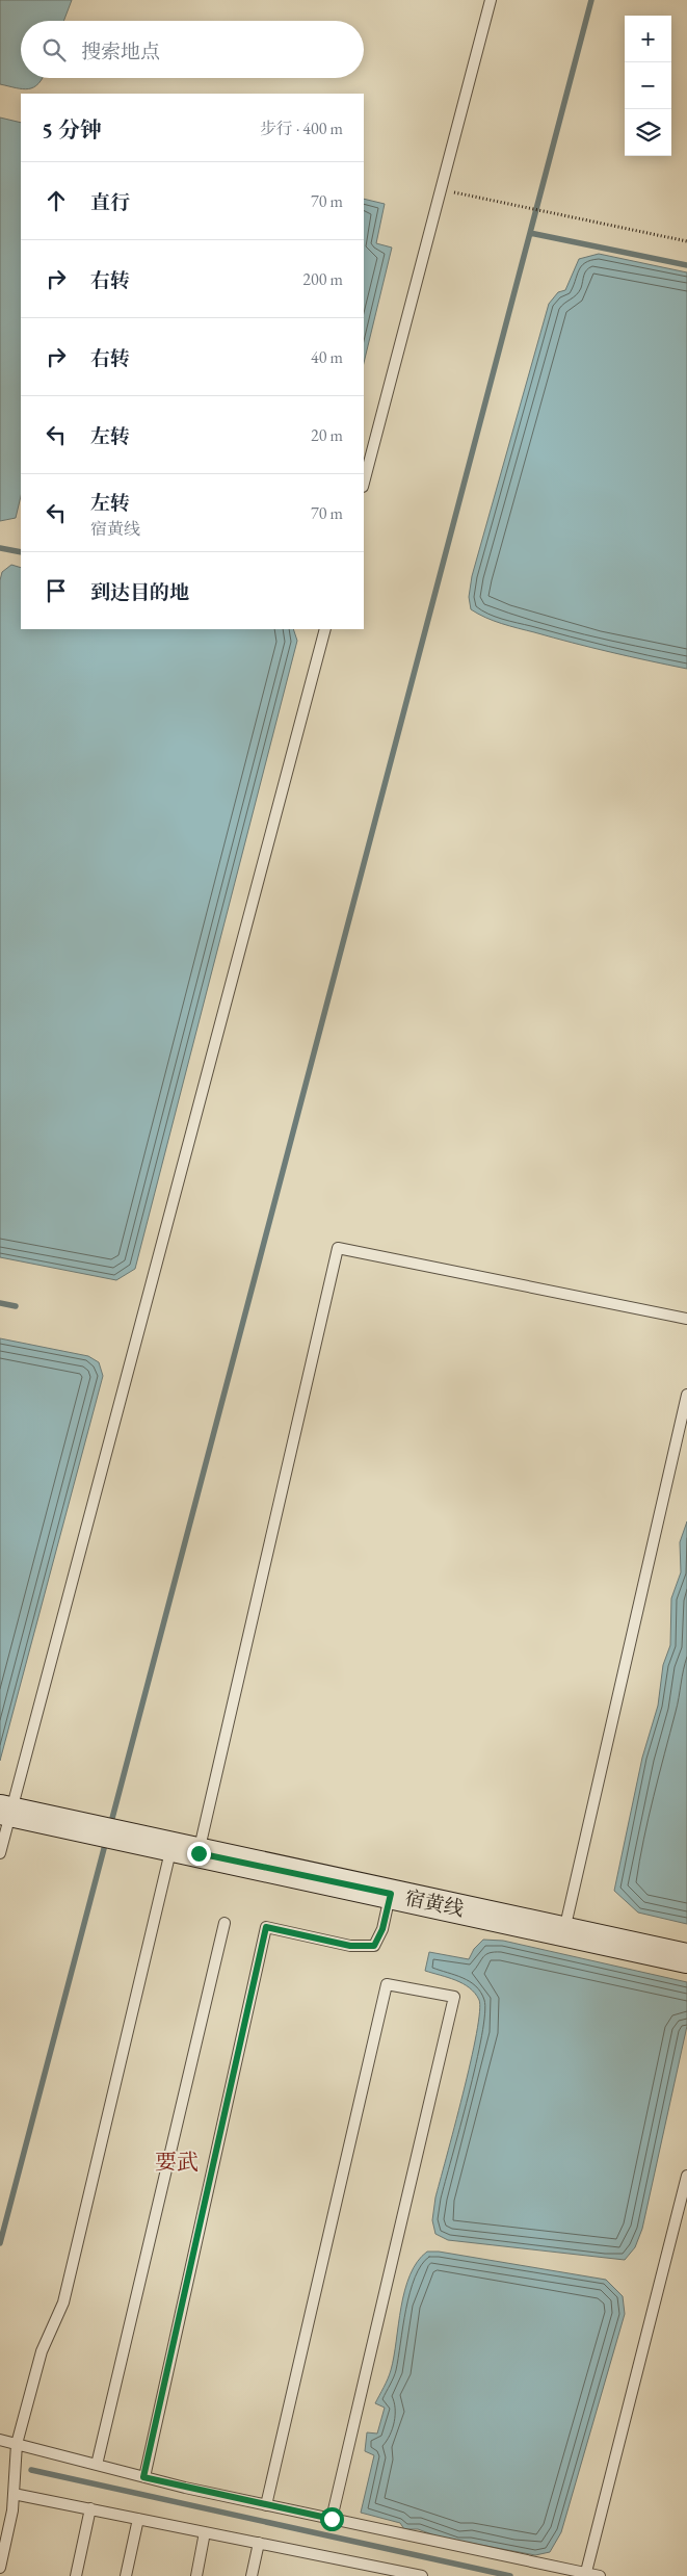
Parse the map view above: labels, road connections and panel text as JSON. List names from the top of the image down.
{
  "streets": {
    "main road": ["宿黄线"]
  },
  "districts": ["要武"],
  "page": {
    "map_buttons": ["+", "−"],
    "search": "搜索地点",
    "heading": ["5 分钟", "步行 · 400 m"],
    "list": [
      ["直行", "70 m"],
      ["右转", "200 m"],
      ["右转", "40 m"],
      ["左转", "20 m"],
      ["左转", "宿黄线", "70 m"],
      "到达目的地"
    ]
  }
}
